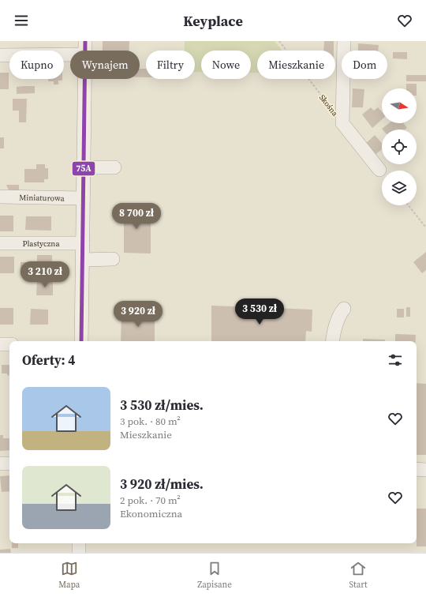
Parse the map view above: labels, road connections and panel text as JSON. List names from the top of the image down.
{
  "streets": {
    "street": ["Skośna", "Miniaturowa", "Plastyczna"]
  },
  "lines": ["transit line 75A"],
  "north": "right",
  "page": {
    "header": "Keyplace",
    "chip": [
      "Kupno",
      "Wynajem",
      "Filtry",
      "Nowe",
      "Mieszkanie",
      "Dom"
    ],
    "price": [
      "8 700 zł",
      "3 210 zł",
      "3 530 zł",
      "3 920 zł"
    ],
    "heading": "Oferty: 4",
    "list": [
      {
        "name": "3 530 zł/mies.",
        "note": "3 pok. · 80 m² · Mieszkanie"
      },
      {
        "name": "3 920 zł/mies.",
        "note": "2 pok. · 70 m² · Ekonomiczna"
      }
    ],
    "tabs": ["Mapa", "Zapisane", "Start"]
  }
}
